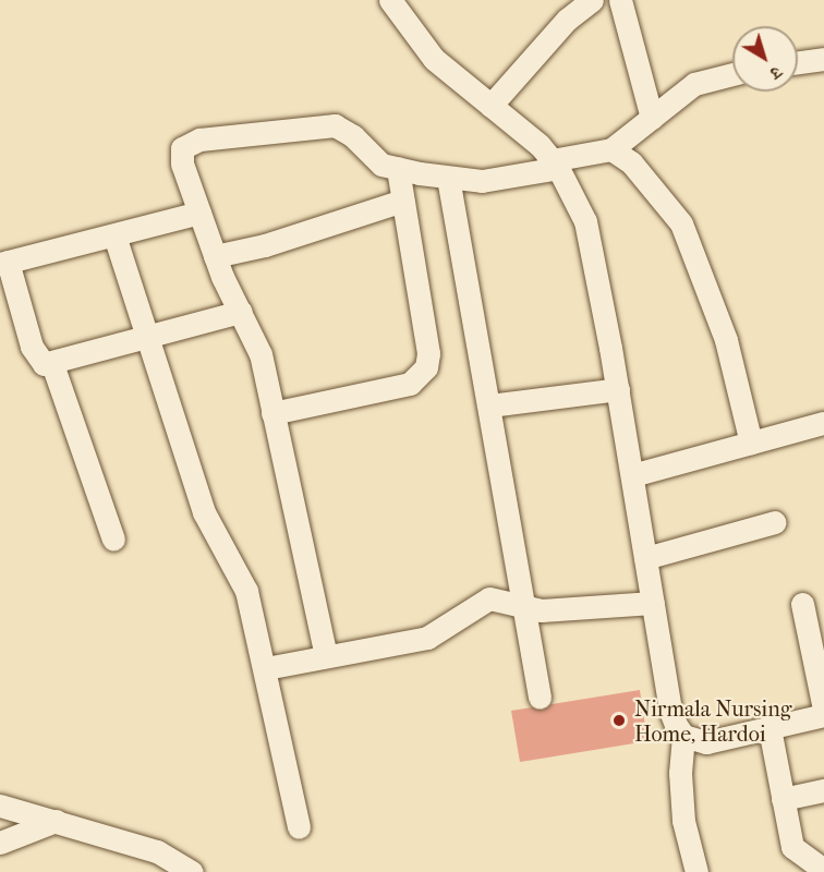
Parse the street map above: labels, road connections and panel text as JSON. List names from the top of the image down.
{
  "places": ["Nirmala Nursing Home, Hardoi"],
  "north": "bottom right"
}
